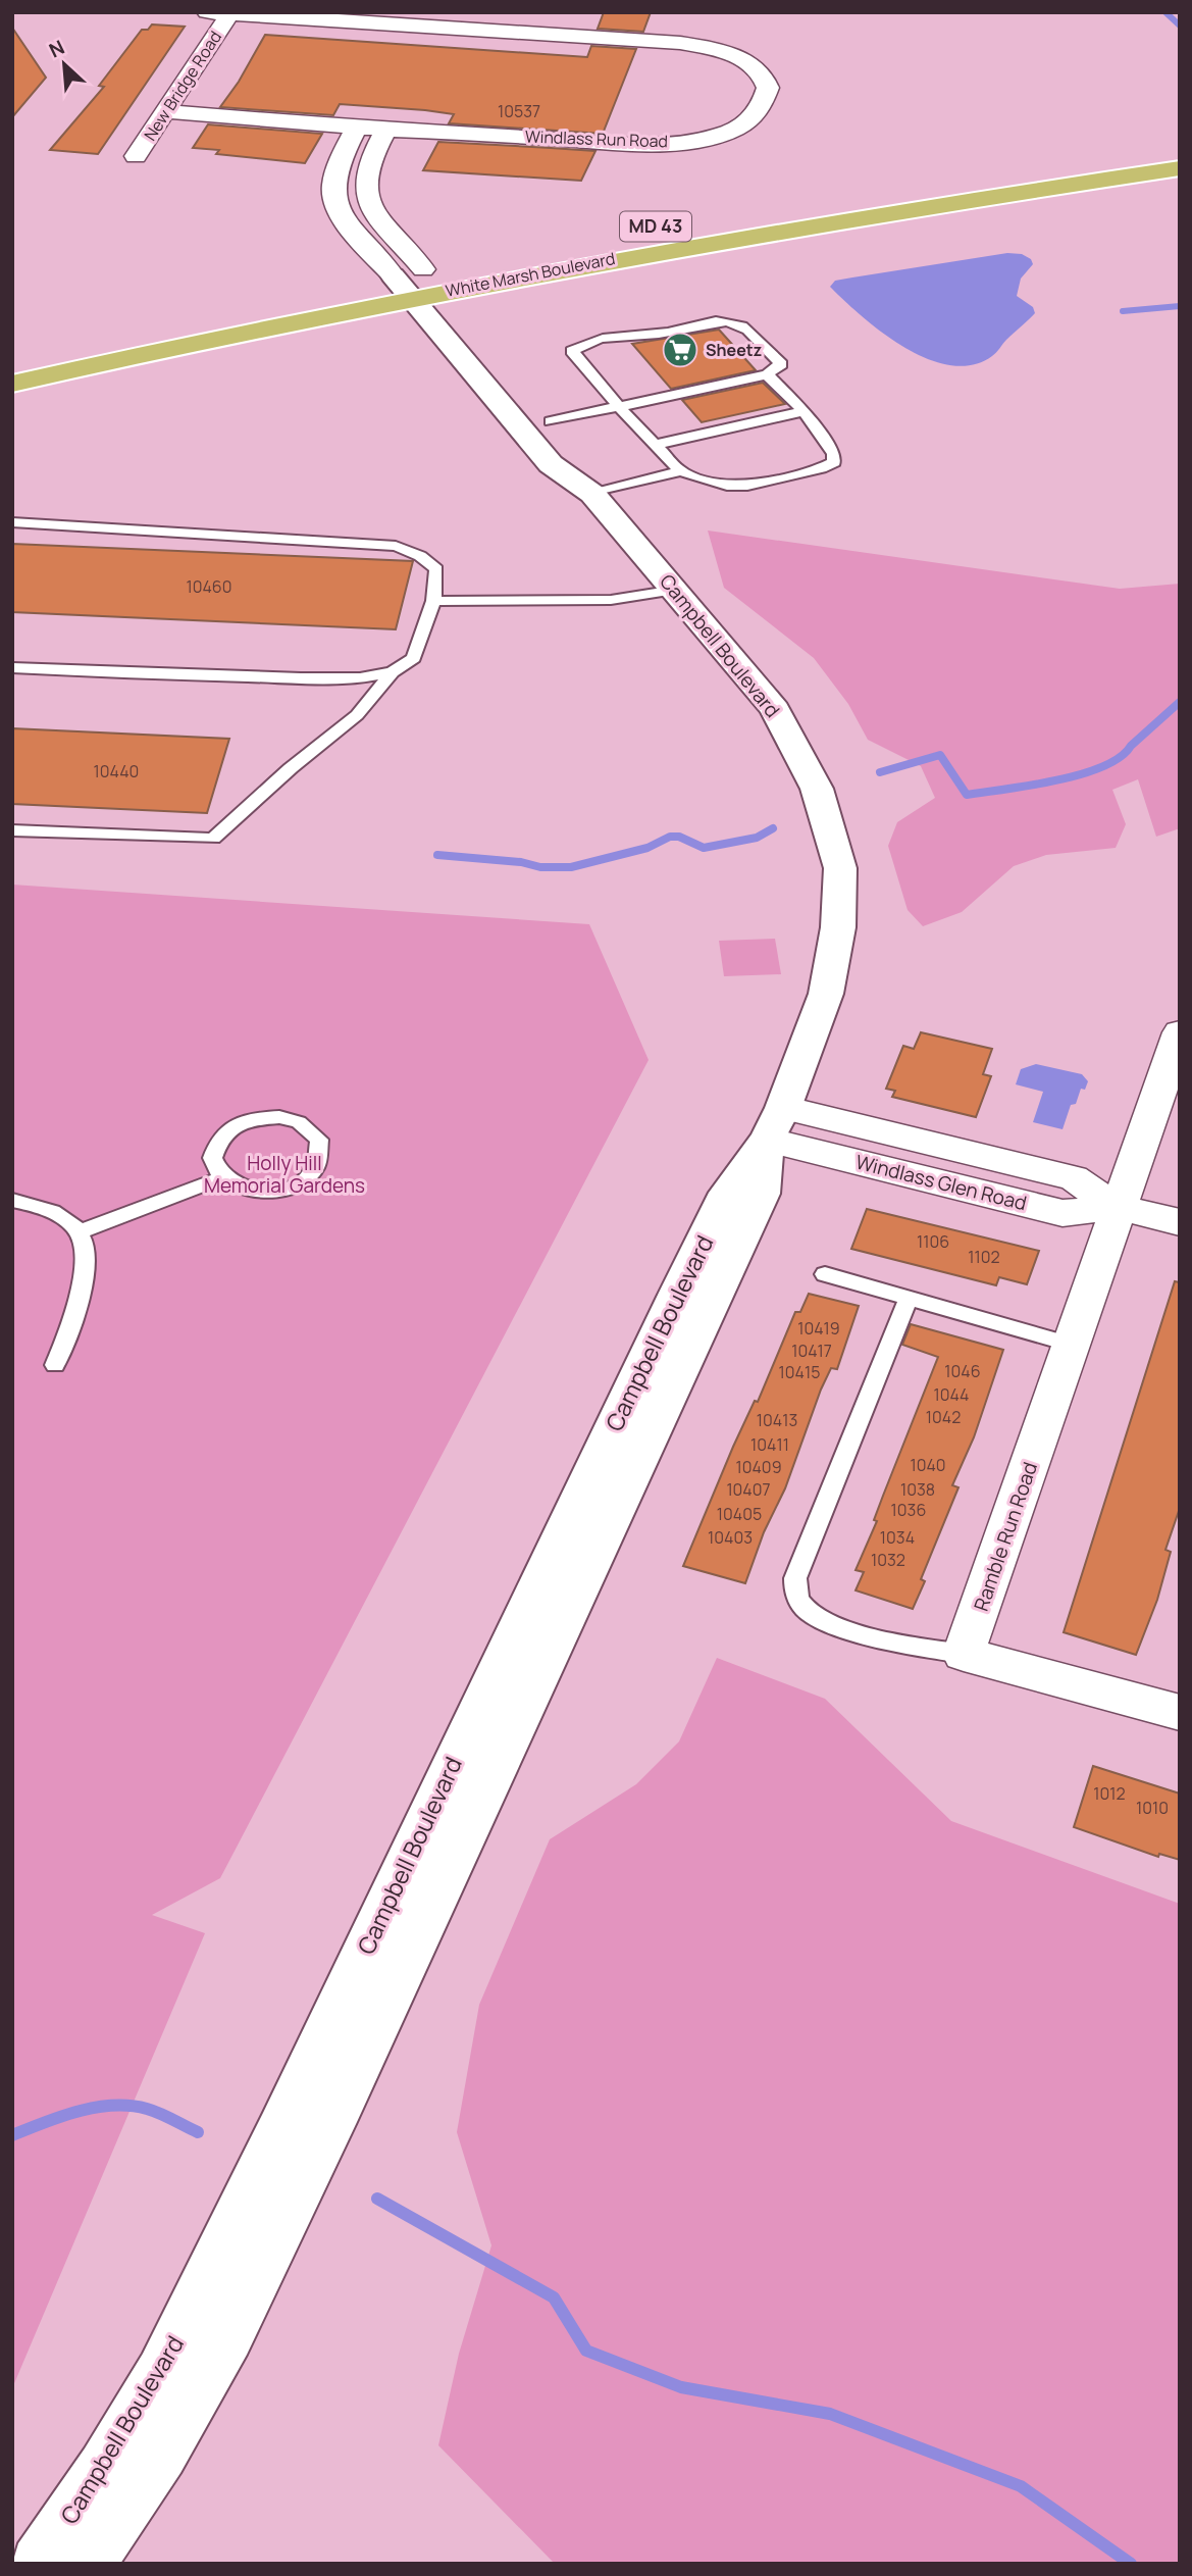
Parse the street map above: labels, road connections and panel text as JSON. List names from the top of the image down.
{
  "streets": {
    "main road": ["MD 43", "White Marsh Boulevard"],
    "street": [
      "New Bridge Road",
      "Windlass Run Road",
      "Campbell Boulevard",
      "Windlass Glen Road",
      "Ramble Run Road"
    ]
  },
  "crossings": [
    ["New Bridge Road", "Windlass Run Road"],
    ["Windlass Run Road", "Campbell Boulevard"],
    ["White Marsh Boulevard", "Campbell Boulevard"],
    ["Campbell Boulevard", "Windlass Glen Road"],
    ["Windlass Glen Road", "Ramble Run Road"]
  ],
  "parks": ["Holly Hill Memorial Gardens"],
  "places": {
    "supermarket": ["Sheetz"]
  },
  "house_numbers": [
    "10537",
    "10460",
    "10440",
    "1106",
    "1102",
    "10419",
    "10417",
    "1046",
    "10415",
    "1044",
    "1042",
    "10413",
    "10411",
    "1040",
    "10409",
    "10407",
    "1038",
    "1036",
    "10405",
    "10403",
    "1034",
    "1032",
    "1012",
    "1010"
  ],
  "north": "top left"
}
